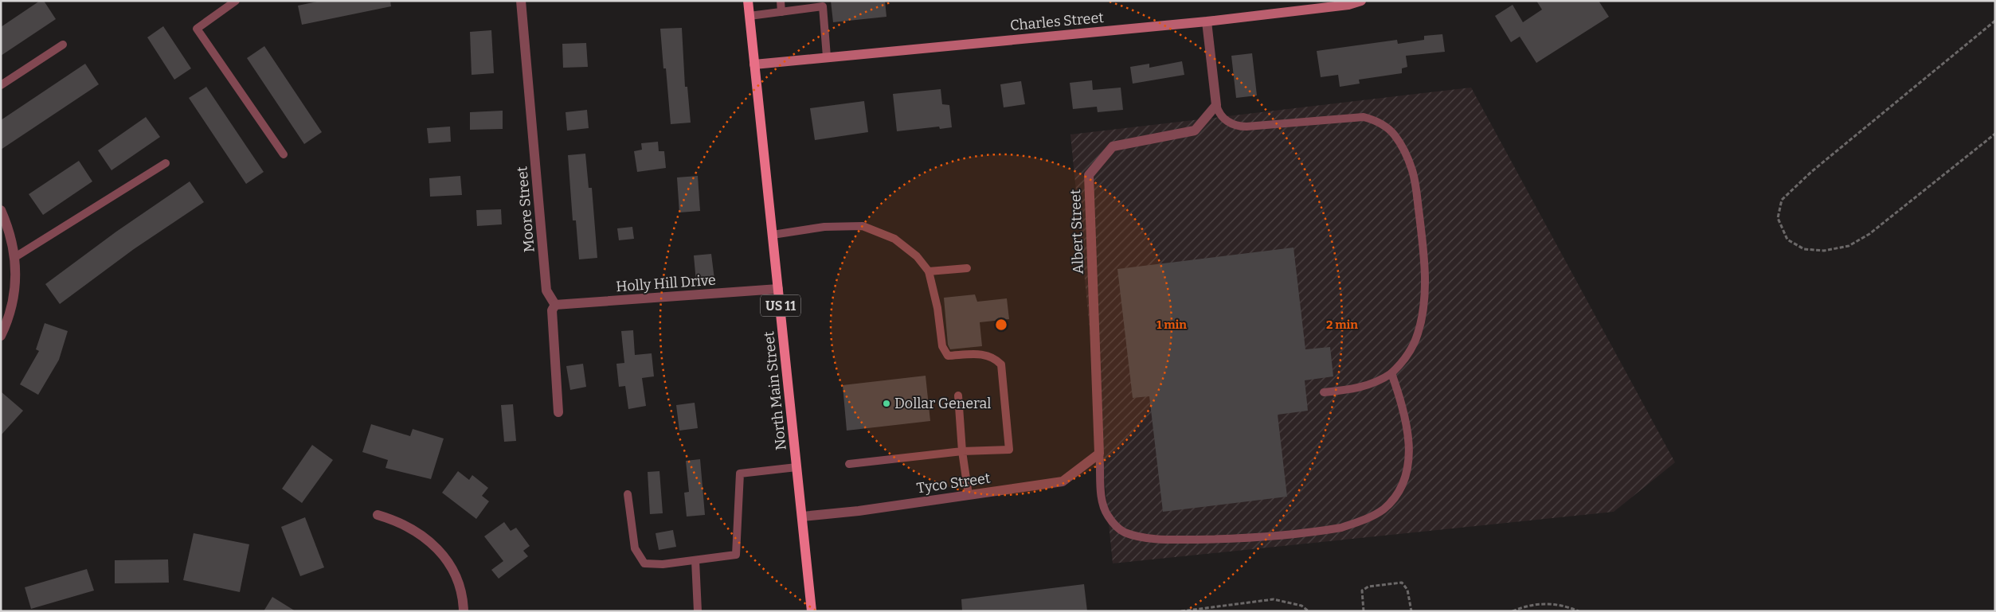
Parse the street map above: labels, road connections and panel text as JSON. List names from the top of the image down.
{
  "streets": {
    "main road": ["US 11", "North Main Street"],
    "street": [
      "Charles Street",
      "Moore Street",
      "Albert Street",
      "Holly Hill Drive",
      "Tyco Street"
    ]
  },
  "crossings": [
    ["Charles Street", "North Main Street"],
    ["Moore Street", "Holly Hill Drive"],
    ["Albert Street", "Tyco Street"],
    ["Holly Hill Drive", "North Main Street"],
    ["North Main Street", "Tyco Street"]
  ],
  "places": ["Dollar General"],
  "rings": ["1 min", "2 min"]
}
